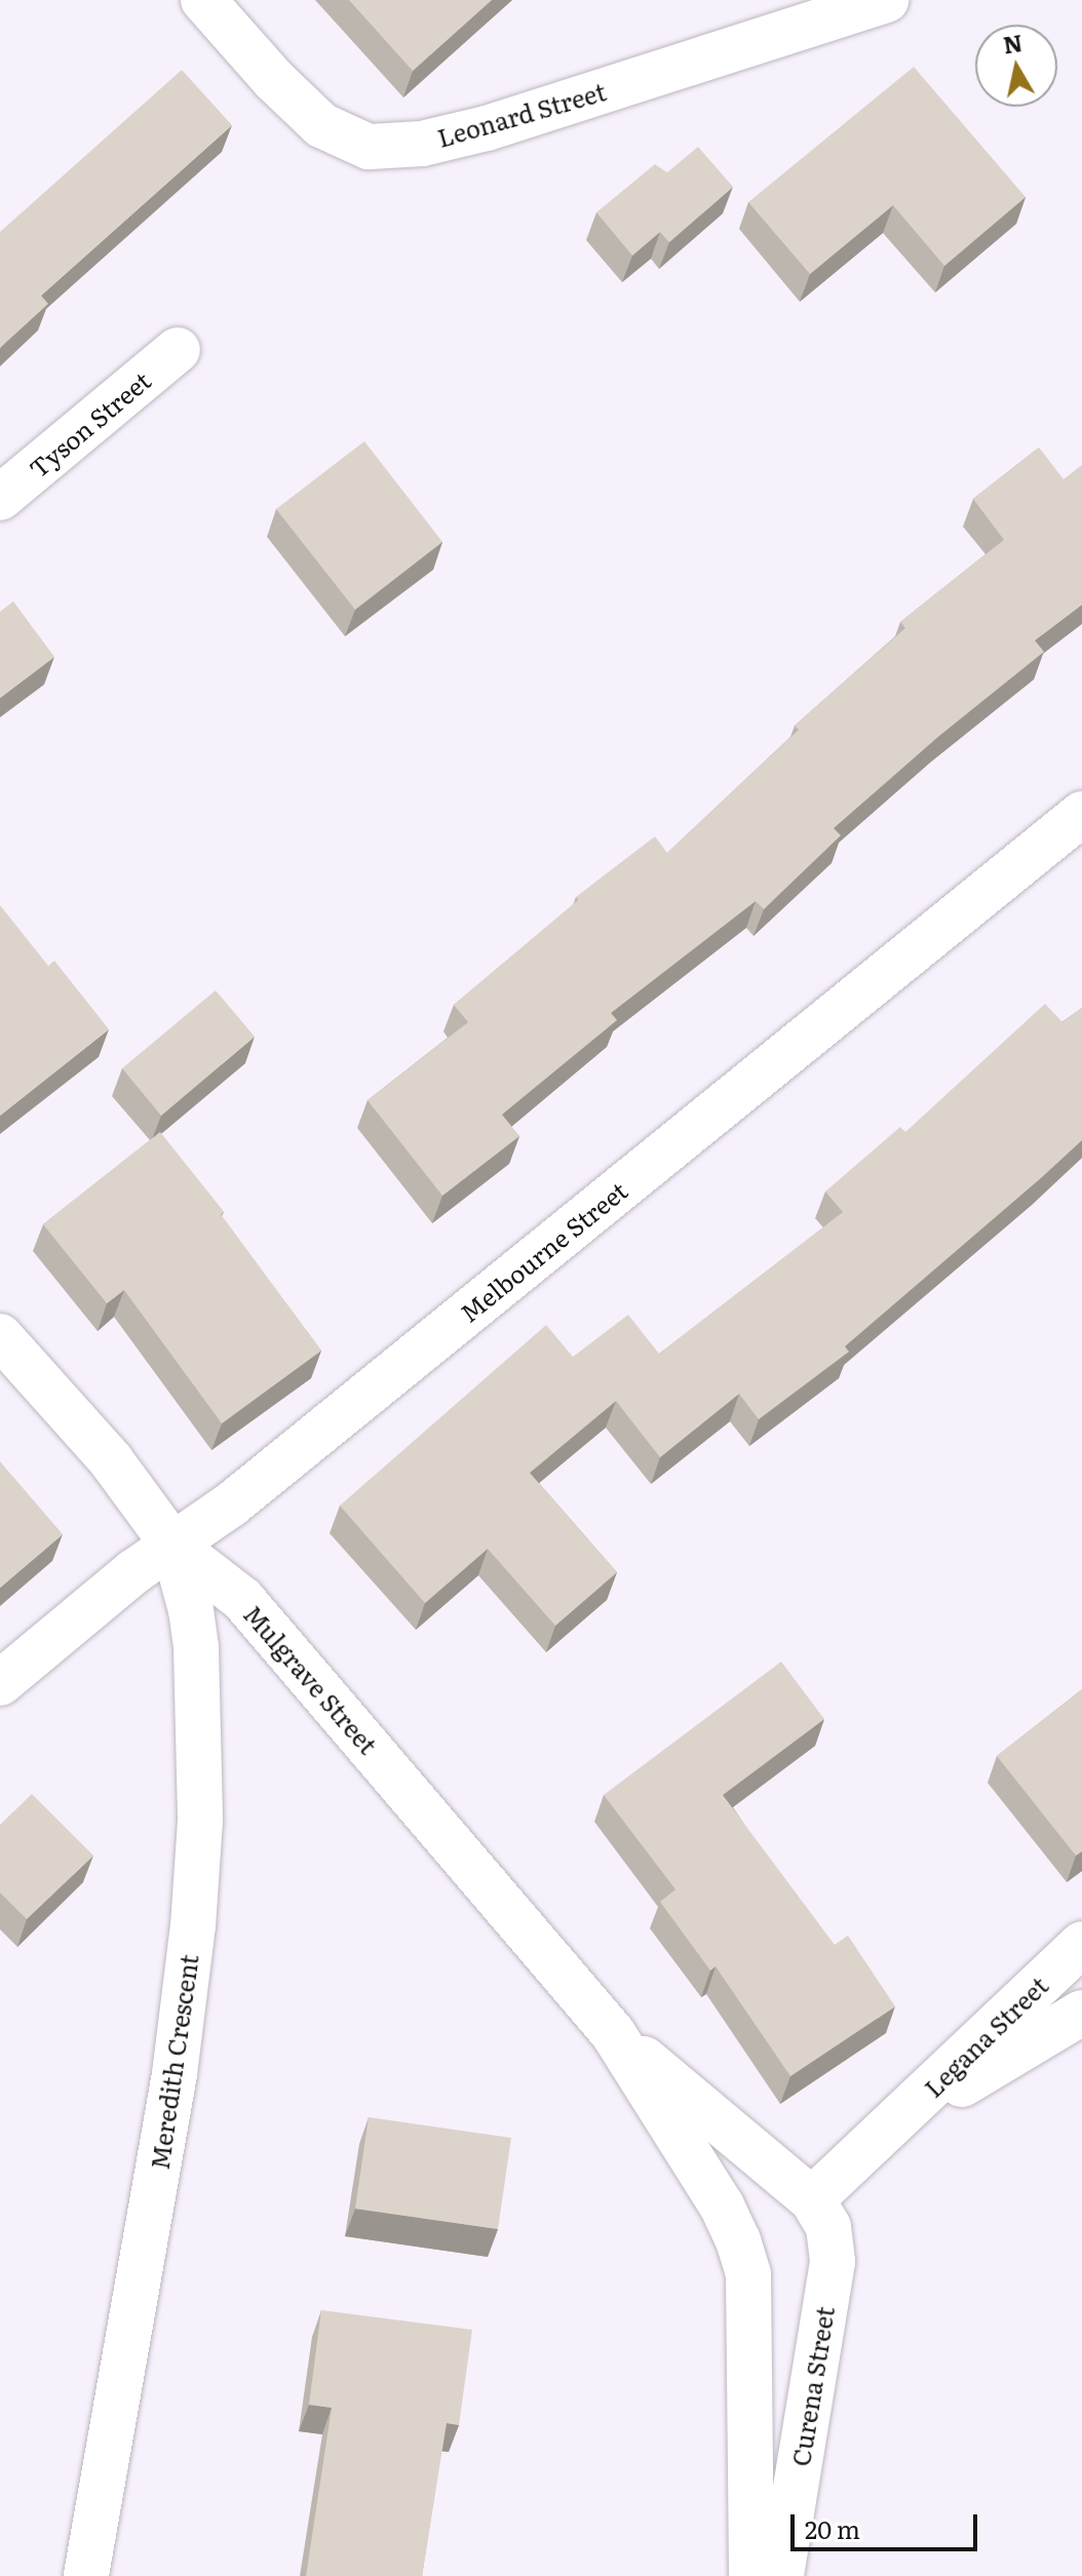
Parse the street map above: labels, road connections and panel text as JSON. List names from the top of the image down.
{
  "streets": {
    "street": [
      "Leonard Street",
      "Tyson Street",
      "Melbourne Street",
      "Mulgrave Street",
      "Legana Street",
      "Meredith Crescent",
      "Curena Street"
    ]
  },
  "crossings": [
    ["Melbourne Street", "Mulgrave Street"],
    ["Melbourne Street", "Meredith Crescent"],
    ["Mulgrave Street", "Legana Street"],
    ["Mulgrave Street", "Meredith Crescent"],
    ["Mulgrave Street", "Curena Street"],
    ["Legana Street", "Curena Street"]
  ],
  "scale_bar": "20 m",
  "north": "top"
}
